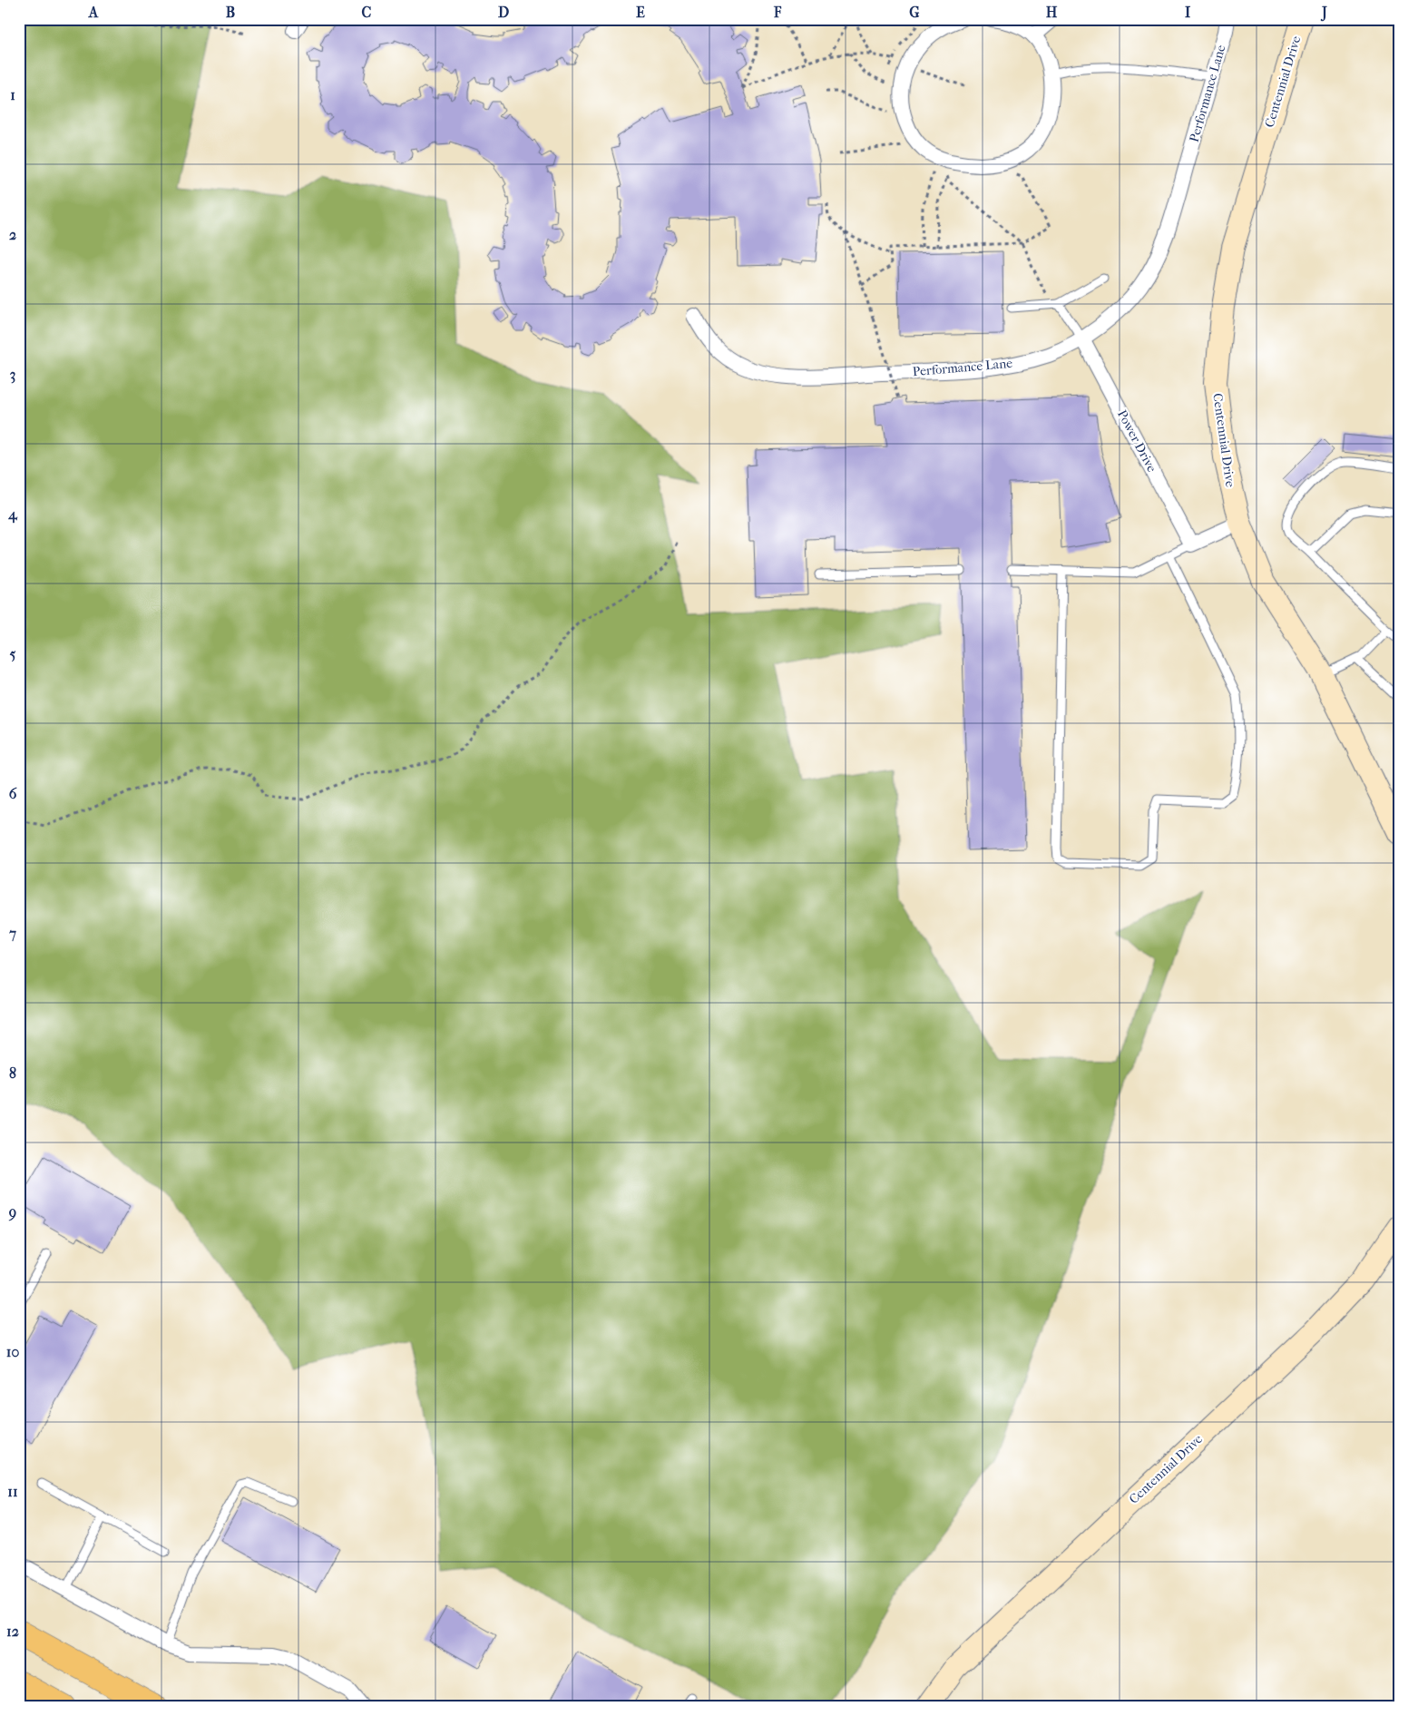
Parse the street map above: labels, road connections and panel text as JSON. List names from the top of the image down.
{
  "streets": {
    "main road": ["Centennial Drive"],
    "street": ["Performance Lane", "Power Drive"]
  },
  "crossings": [
    ["Performance Lane", "Power Drive"]
  ],
  "grid": {
    "columns": [
      "A",
      "B",
      "C",
      "D",
      "E",
      "F",
      "G",
      "H",
      "I",
      "J"
    ],
    "rows": [
      "1",
      "2",
      "3",
      "4",
      "5",
      "6",
      "7",
      "8",
      "9",
      "10",
      "11",
      "12"
    ]
  }
}
